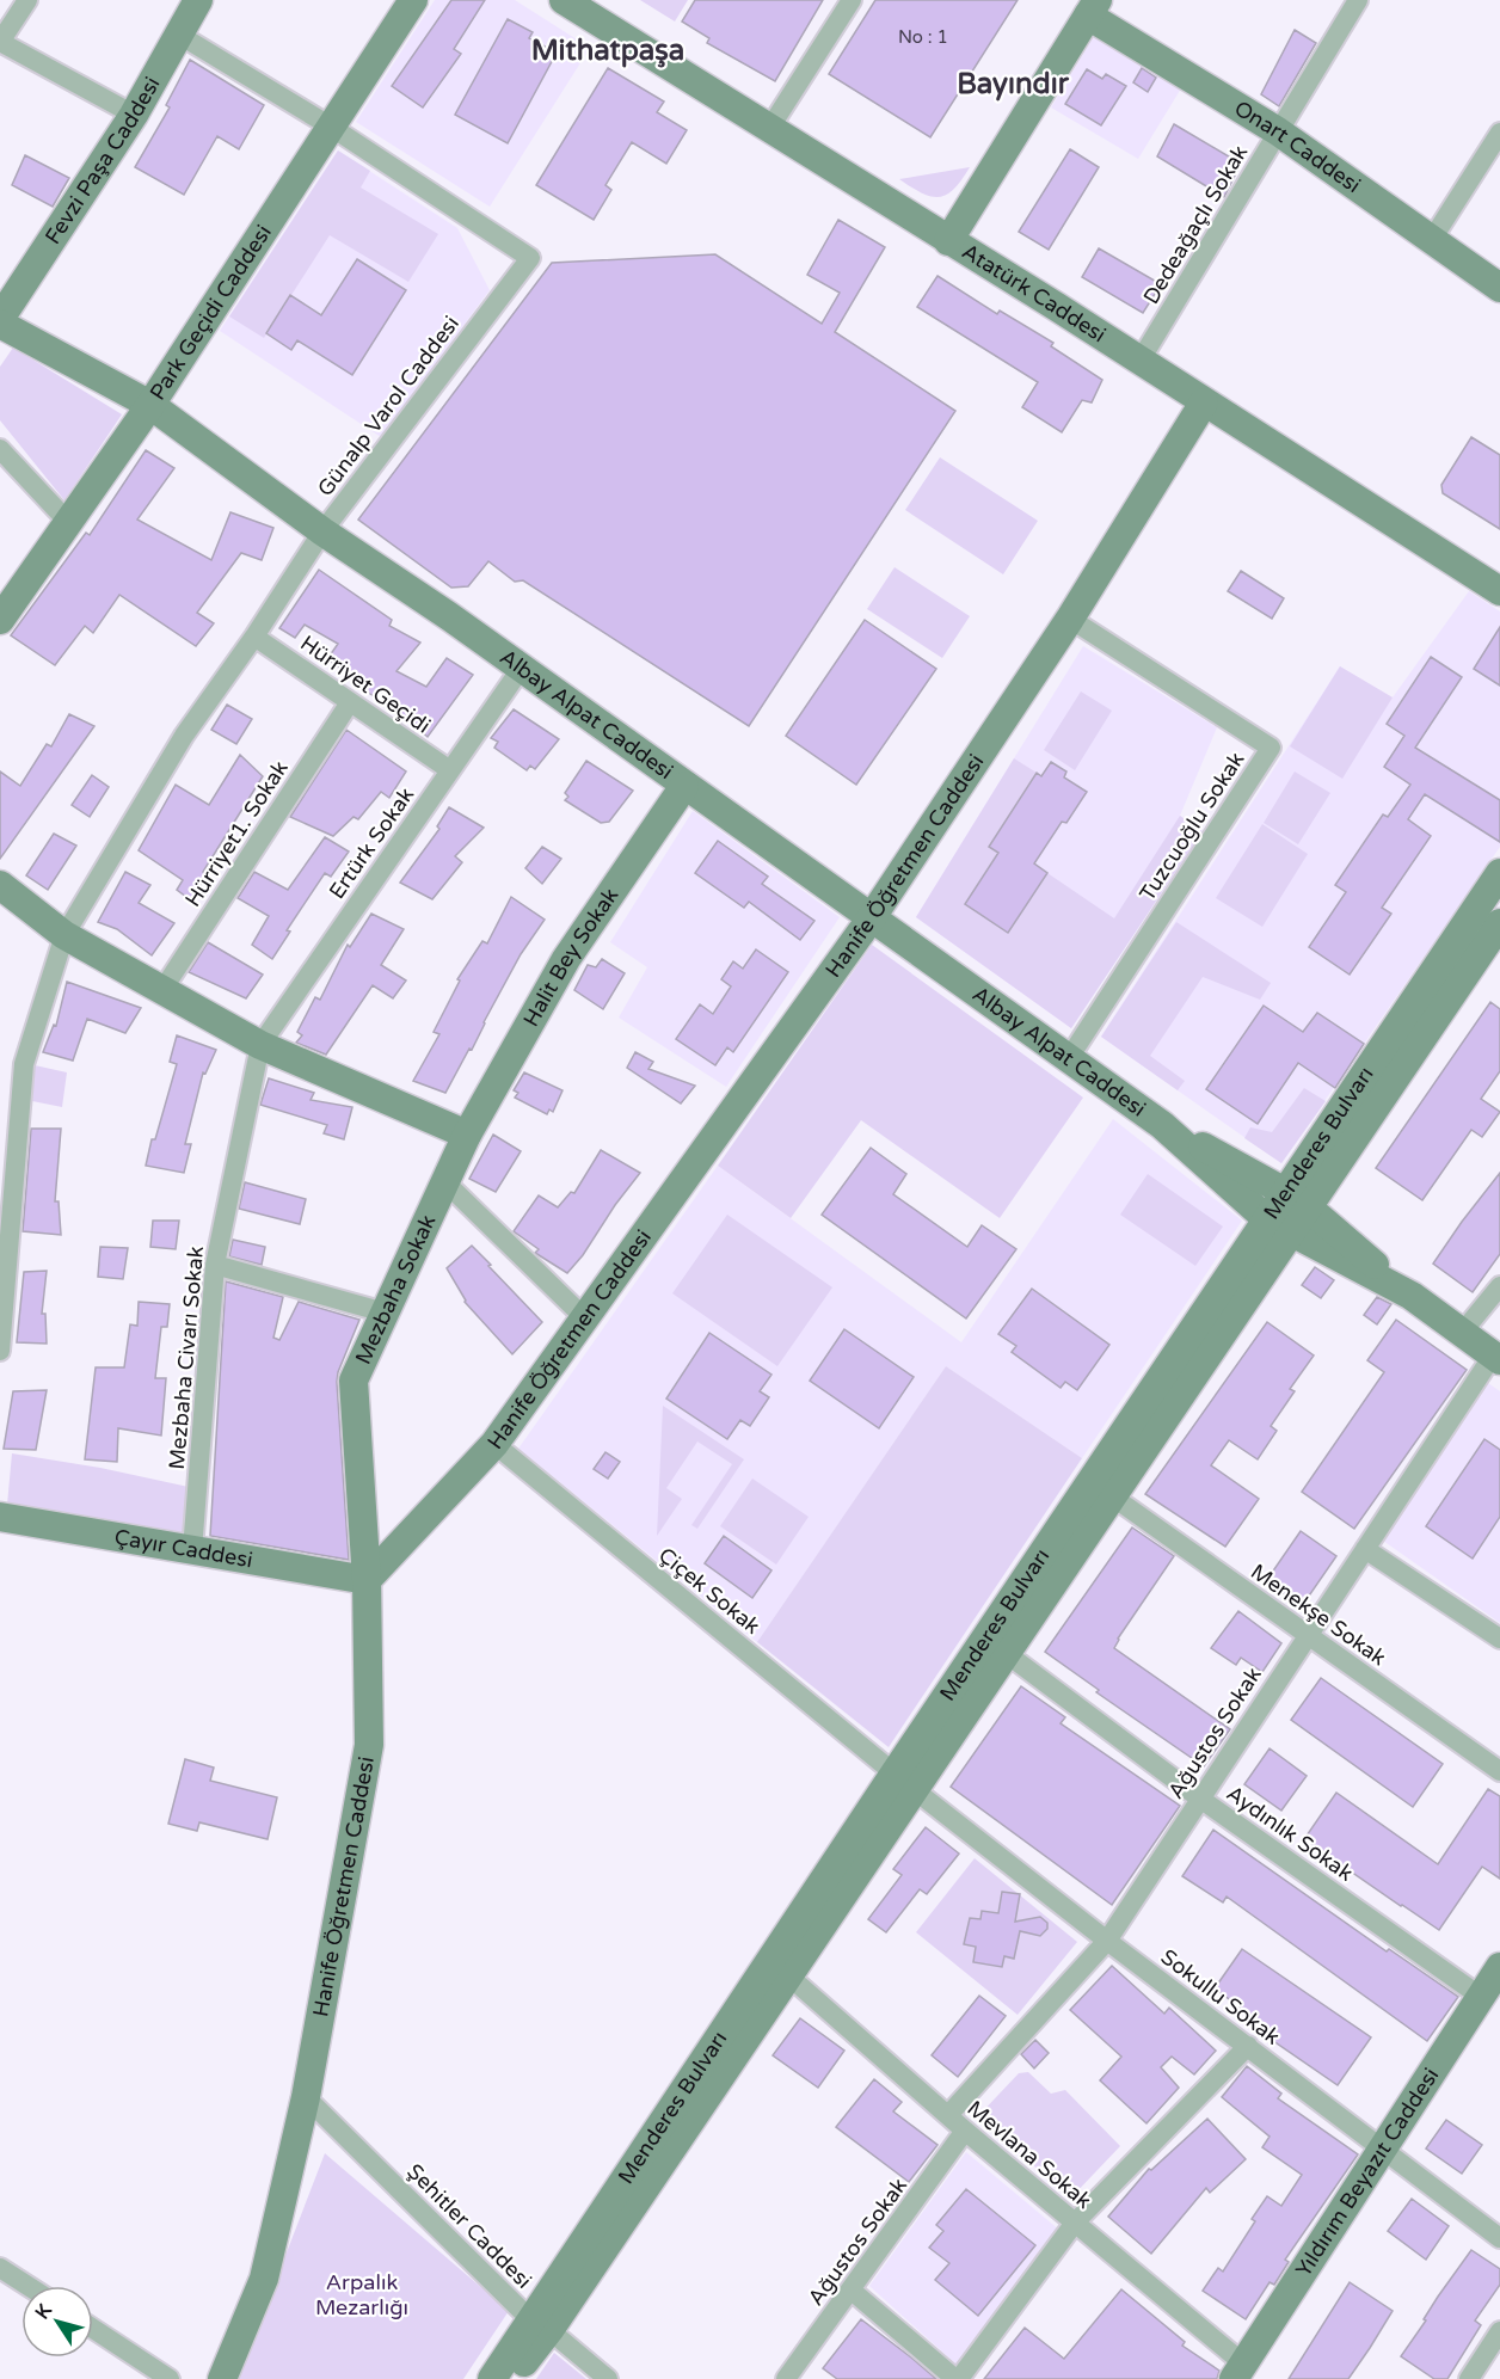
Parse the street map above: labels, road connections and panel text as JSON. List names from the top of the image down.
{
  "streets": {
    "street": [
      "Onart Caddesi",
      "Fevzi Paşa Caddesi",
      "Dedeağaçlı Sokak",
      "Atatürk Caddesi",
      "Park Geçidi Caddesi",
      "Günalp Varol Caddesi",
      "Hürriyet Geçidi",
      "Albay Alpat Caddesi",
      "Tuzcuoğlu Sokak",
      "Hürriyet1. Sokak",
      "Ertürk Sokak",
      "Hanife Öğretmen Caddesi",
      "Halit Bey Sokak",
      "Menderes Bulvarı",
      "Mezbaha Sokak",
      "Mezbaha Civarı Sokak",
      "Çayır Caddesi",
      "Çiçek Sokak",
      "Menekşe Sokak",
      "Ağustos Sokak",
      "Aydınlık Sokak",
      "Sokullu Sokak",
      "Mevlana Sokak",
      "Yıldırım Beyazıt Caddesi",
      "Şehitler Caddesi"
    ]
  },
  "crossings": [
    ["Onart Caddesi", "Dedeağaçlı Sokak"],
    ["Fevzi Paşa Caddesi", "Günalp Varol Caddesi"],
    ["Fevzi Paşa Caddesi", "Albay Alpat Caddesi"],
    ["Dedeağaçlı Sokak", "Atatürk Caddesi"],
    ["Atatürk Caddesi", "Hanife Öğretmen Caddesi"],
    ["Park Geçidi Caddesi", "Günalp Varol Caddesi"],
    ["Park Geçidi Caddesi", "Albay Alpat Caddesi"],
    ["Günalp Varol Caddesi", "Hürriyet Geçidi"],
    ["Günalp Varol Caddesi", "Albay Alpat Caddesi"],
    ["Hürriyet Geçidi", "Hürriyet1. Sokak"],
    ["Hürriyet Geçidi", "Ertürk Sokak"],
    ["Albay Alpat Caddesi", "Tuzcuoğlu Sokak"],
    ["Albay Alpat Caddesi", "Ertürk Sokak"],
    ["Albay Alpat Caddesi", "Hanife Öğretmen Caddesi"],
    ["Albay Alpat Caddesi", "Halit Bey Sokak"],
    ["Albay Alpat Caddesi", "Menderes Bulvarı"],
    ["Albay Alpat Caddesi", "Ağustos Sokak"],
    ["Tuzcuoğlu Sokak", "Hanife Öğretmen Caddesi"],
    ["Ertürk Sokak", "Mezbaha Civarı Sokak"],
    ["Hanife Öğretmen Caddesi", "Mezbaha Sokak"],
    ["Hanife Öğretmen Caddesi", "Çayır Caddesi"],
    ["Hanife Öğretmen Caddesi", "Çiçek Sokak"],
    ["Hanife Öğretmen Caddesi", "Şehitler Caddesi"],
    ["Halit Bey Sokak", "Mezbaha Sokak"],
    ["Menderes Bulvarı", "Çiçek Sokak"],
    ["Menderes Bulvarı", "Menekşe Sokak"],
    ["Menderes Bulvarı", "Aydınlık Sokak"],
    ["Menderes Bulvarı", "Sokullu Sokak"],
    ["Menderes Bulvarı", "Mevlana Sokak"],
    ["Menderes Bulvarı", "Şehitler Caddesi"],
    ["Mezbaha Sokak", "Çayır Caddesi"],
    ["Mezbaha Civarı Sokak", "Çayır Caddesi"],
    ["Çiçek Sokak", "Sokullu Sokak"],
    ["Menekşe Sokak", "Ağustos Sokak"],
    ["Ağustos Sokak", "Aydınlık Sokak"],
    ["Ağustos Sokak", "Sokullu Sokak"],
    ["Ağustos Sokak", "Mevlana Sokak"],
    ["Aydınlık Sokak", "Yıldırım Beyazıt Caddesi"],
    ["Sokullu Sokak", "Yıldırım Beyazıt Caddesi"],
    ["Mevlana Sokak", "Yıldırım Beyazıt Caddesi"]
  ],
  "districts": ["Mithatpaşa", "Bayındır"],
  "parks": ["Arpalık Mezarlığı"],
  "house_numbers": ["No : 1"],
  "north": "top left"
}
